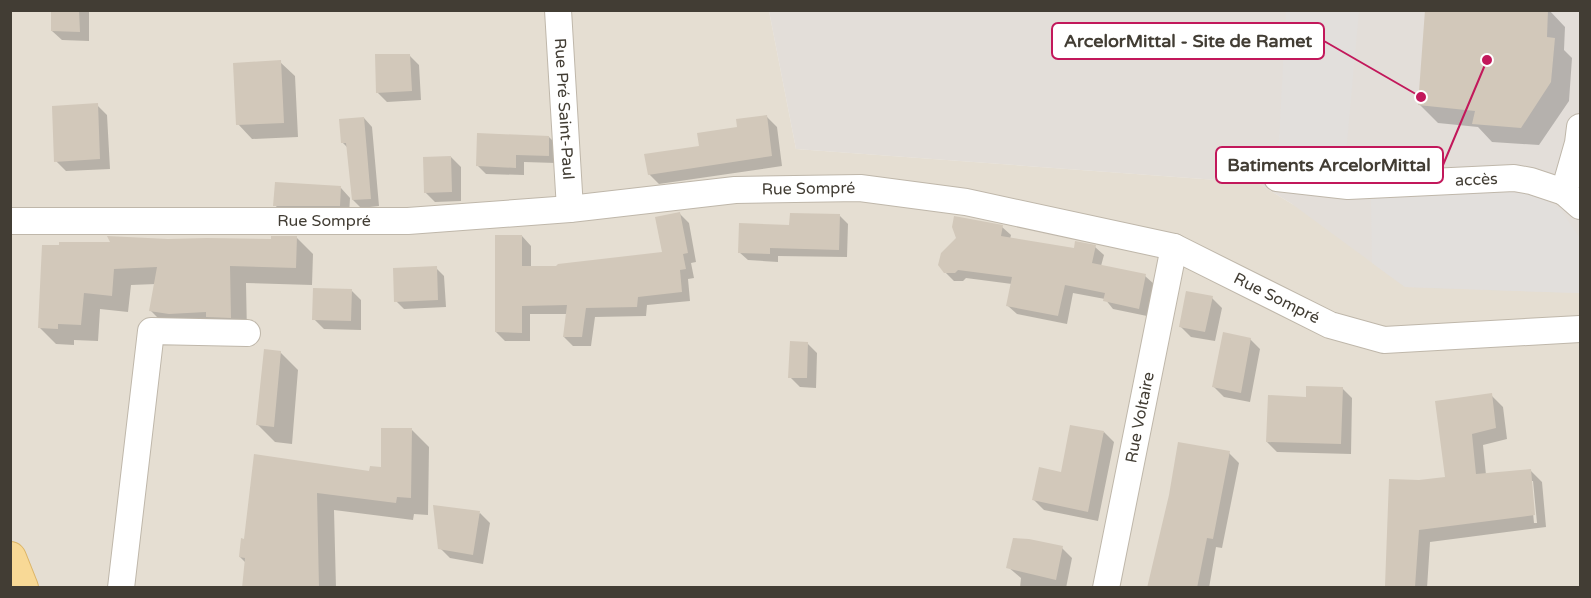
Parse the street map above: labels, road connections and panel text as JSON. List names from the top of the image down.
{
  "streets": {
    "street": [
      "Rue Pré Saint-Paul",
      "accès",
      "Rue Sompré",
      "Rue Voltaire"
    ]
  },
  "crossings": [
    ["Rue Pré Saint-Paul", "Rue Sompré"],
    ["Rue Sompré", "Rue Voltaire"]
  ],
  "places": ["Batiments ArcelorMittal", "ArcelorMittal - Site de Ramet"]
}
